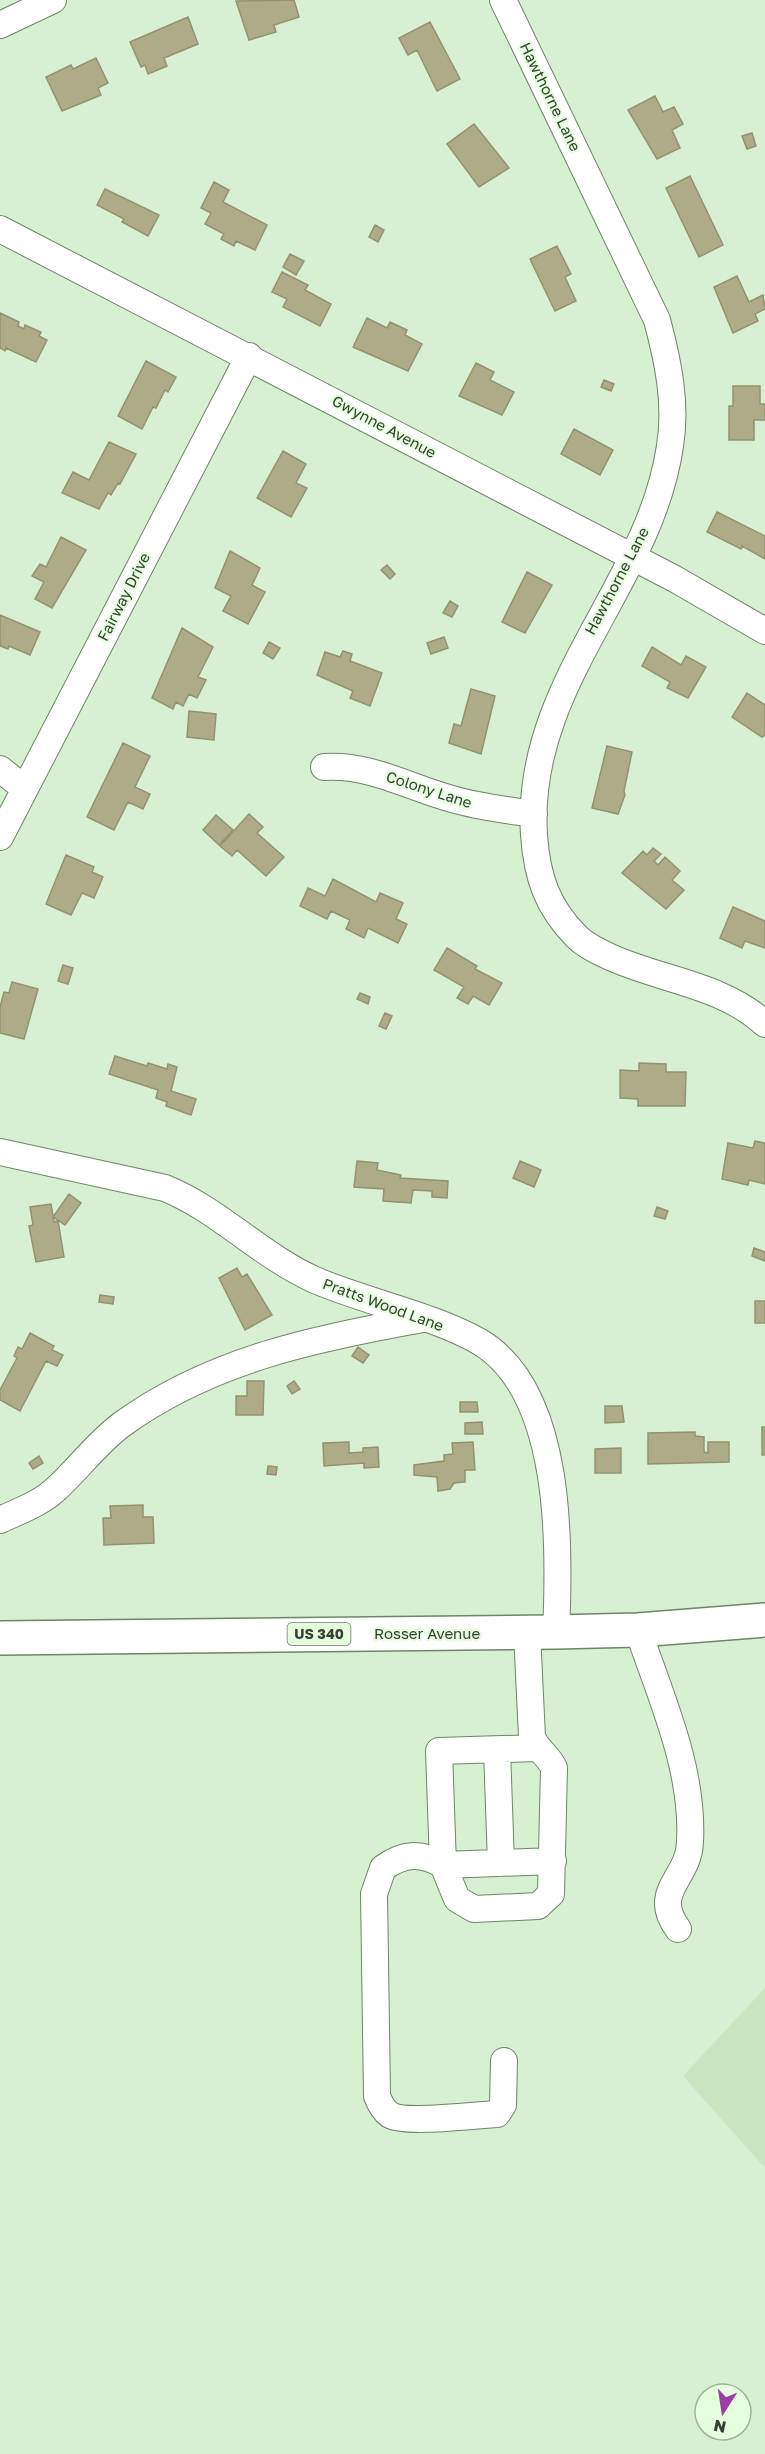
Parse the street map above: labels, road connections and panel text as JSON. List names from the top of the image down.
{
  "streets": {
    "main road": ["US 340", "Rosser Avenue"],
    "street": [
      "Hawthorne Lane",
      "Gwynne Avenue",
      "Fairway Drive",
      "Colony Lane",
      "Pratts Wood Lane"
    ]
  },
  "crossings": [
    ["Hawthorne Lane", "Gwynne Avenue"],
    ["Hawthorne Lane", "Colony Lane"],
    ["Gwynne Avenue", "Fairway Drive"],
    ["Pratts Wood Lane", "Rosser Avenue"]
  ],
  "north": "bottom"
}
